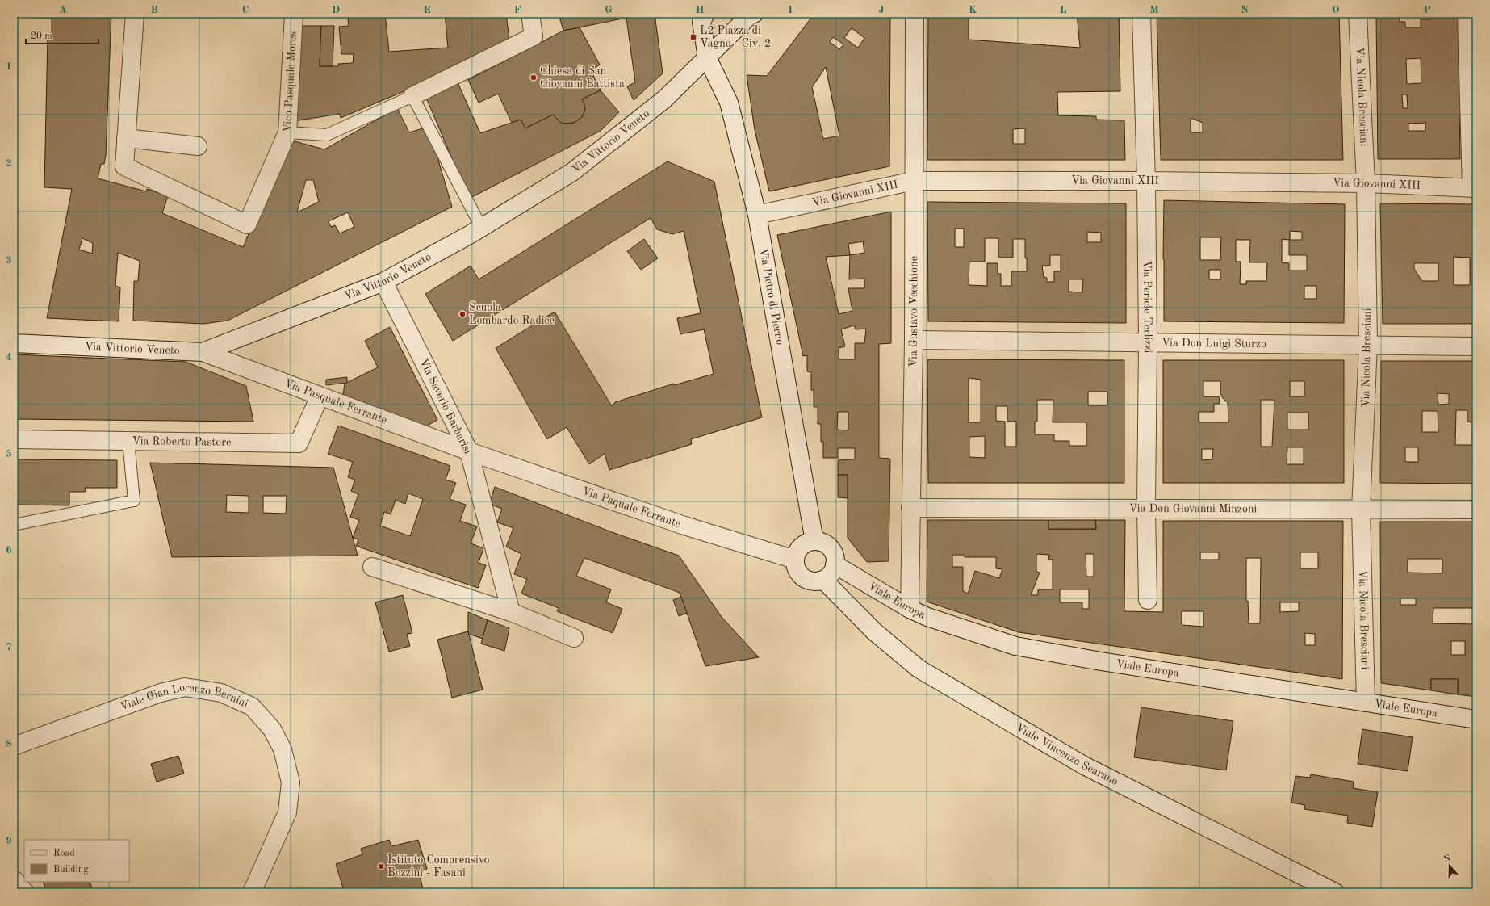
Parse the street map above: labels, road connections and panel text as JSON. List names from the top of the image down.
{
  "streets": {
    "street": [
      "Vico Pasquale Mores",
      "Via Nicola Bresciani",
      "Via Vittorio Veneto",
      "Via Giovanni XIII",
      "Via Pietro di Pierno",
      "Via Pericle Terlizzi",
      "Via Gustavo Vecchione",
      "Via Don Luigi Sturzo",
      "Via Pasquale Ferrante",
      "Via Saverio Barbarisi",
      "Via Roberto Pastore",
      "Via Paquale Ferrante",
      "Via Don Giovanni Minzoni",
      "Viale Europa",
      "Viale Gian Lorenzo Bernini",
      "Viale Vincenzo Scarano"
    ]
  },
  "crossings": [
    ["Via Nicola Bresciani", "Via Giovanni XIII"],
    ["Via Nicola Bresciani", "Via Don Luigi Sturzo"],
    ["Via Nicola Bresciani", "Via Don Giovanni Minzoni"],
    ["Via Nicola Bresciani", "Viale Europa"],
    ["Via Vittorio Veneto", "Via Pietro di Pierno"],
    ["Via Vittorio Veneto", "Via Pasquale Ferrante"],
    ["Via Vittorio Veneto", "Via Saverio Barbarisi"],
    ["Via Giovanni XIII", "Via Pietro di Pierno"],
    ["Via Giovanni XIII", "Via Pericle Terlizzi"],
    ["Via Giovanni XIII", "Via Gustavo Vecchione"],
    ["Via Pietro di Pierno", "Via Paquale Ferrante"],
    ["Via Pietro di Pierno", "Viale Europa"],
    ["Via Pietro di Pierno", "Viale Vincenzo Scarano"],
    ["Via Pericle Terlizzi", "Via Don Luigi Sturzo"],
    ["Via Pericle Terlizzi", "Via Don Giovanni Minzoni"],
    ["Via Gustavo Vecchione", "Via Don Luigi Sturzo"],
    ["Via Gustavo Vecchione", "Via Don Giovanni Minzoni"],
    ["Via Gustavo Vecchione", "Viale Europa"],
    ["Via Pasquale Ferrante", "Via Saverio Barbarisi"],
    ["Via Pasquale Ferrante", "Via Roberto Pastore"],
    ["Via Pasquale Ferrante", "Via Paquale Ferrante"],
    ["Via Saverio Barbarisi", "Via Paquale Ferrante"],
    ["Via Paquale Ferrante", "Viale Europa"],
    ["Via Paquale Ferrante", "Viale Vincenzo Scarano"],
    ["Viale Europa", "Viale Vincenzo Scarano"]
  ],
  "places": {
    "transit": ["L2 Piazza di Vagno - Civ. 2"],
    "other": ["Chiesa di San Giovanni Battista", "Scuola Lombardo Radice", "Istituto Comprensivo Bozzini - Fasani"]
  },
  "legend": ["Road", "Building"],
  "scale_bar": "20 m",
  "north": "top",
  "grid": {
    "columns": [
      "A",
      "B",
      "C",
      "D",
      "E",
      "F",
      "G",
      "H",
      "I",
      "J",
      "K",
      "L",
      "M",
      "N",
      "O",
      "P"
    ],
    "rows": [
      "1",
      "2",
      "3",
      "4",
      "5",
      "6",
      "7",
      "8",
      "9"
    ]
  }
}
